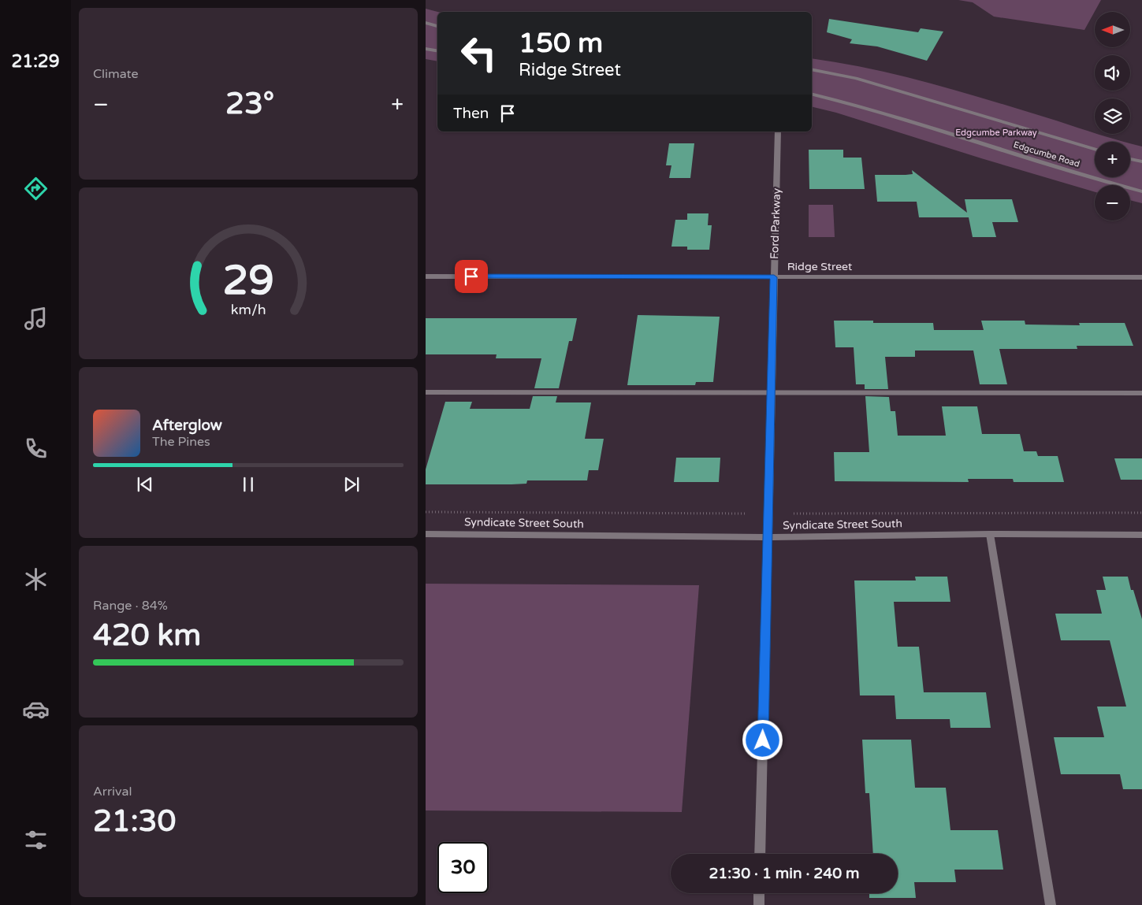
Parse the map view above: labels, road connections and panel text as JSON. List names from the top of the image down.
{
  "streets": {
    "street": [
      "Edgcumbe Road",
      "Ford Parkway",
      "Ridge Street",
      "Syndicate Street South"
    ]
  },
  "crossings": [
    ["Ford Parkway", "Ridge Street"],
    ["Ford Parkway", "Syndicate Street South"]
  ],
  "parks": ["Edgcumbe Parkway"],
  "north": "left",
  "page": {
    "tabs": "21:29",
    "tile": [
      "Climate",
      ["Range · 84%", "420 km"],
      ["Arrival", "21:30"]
    ],
    "map_buttons": ["+", "−"],
    "turn": ["150 m", "Ridge Street"],
    "heat": ["−", "23°", "+"],
    "then": "Then",
    "song": ["Afterglow", "The Pines"],
    "limit": "30",
    "trip": "21:30 · 1 min · 240 m",
    "gauge": ["29", "km/h"]
  }
}
